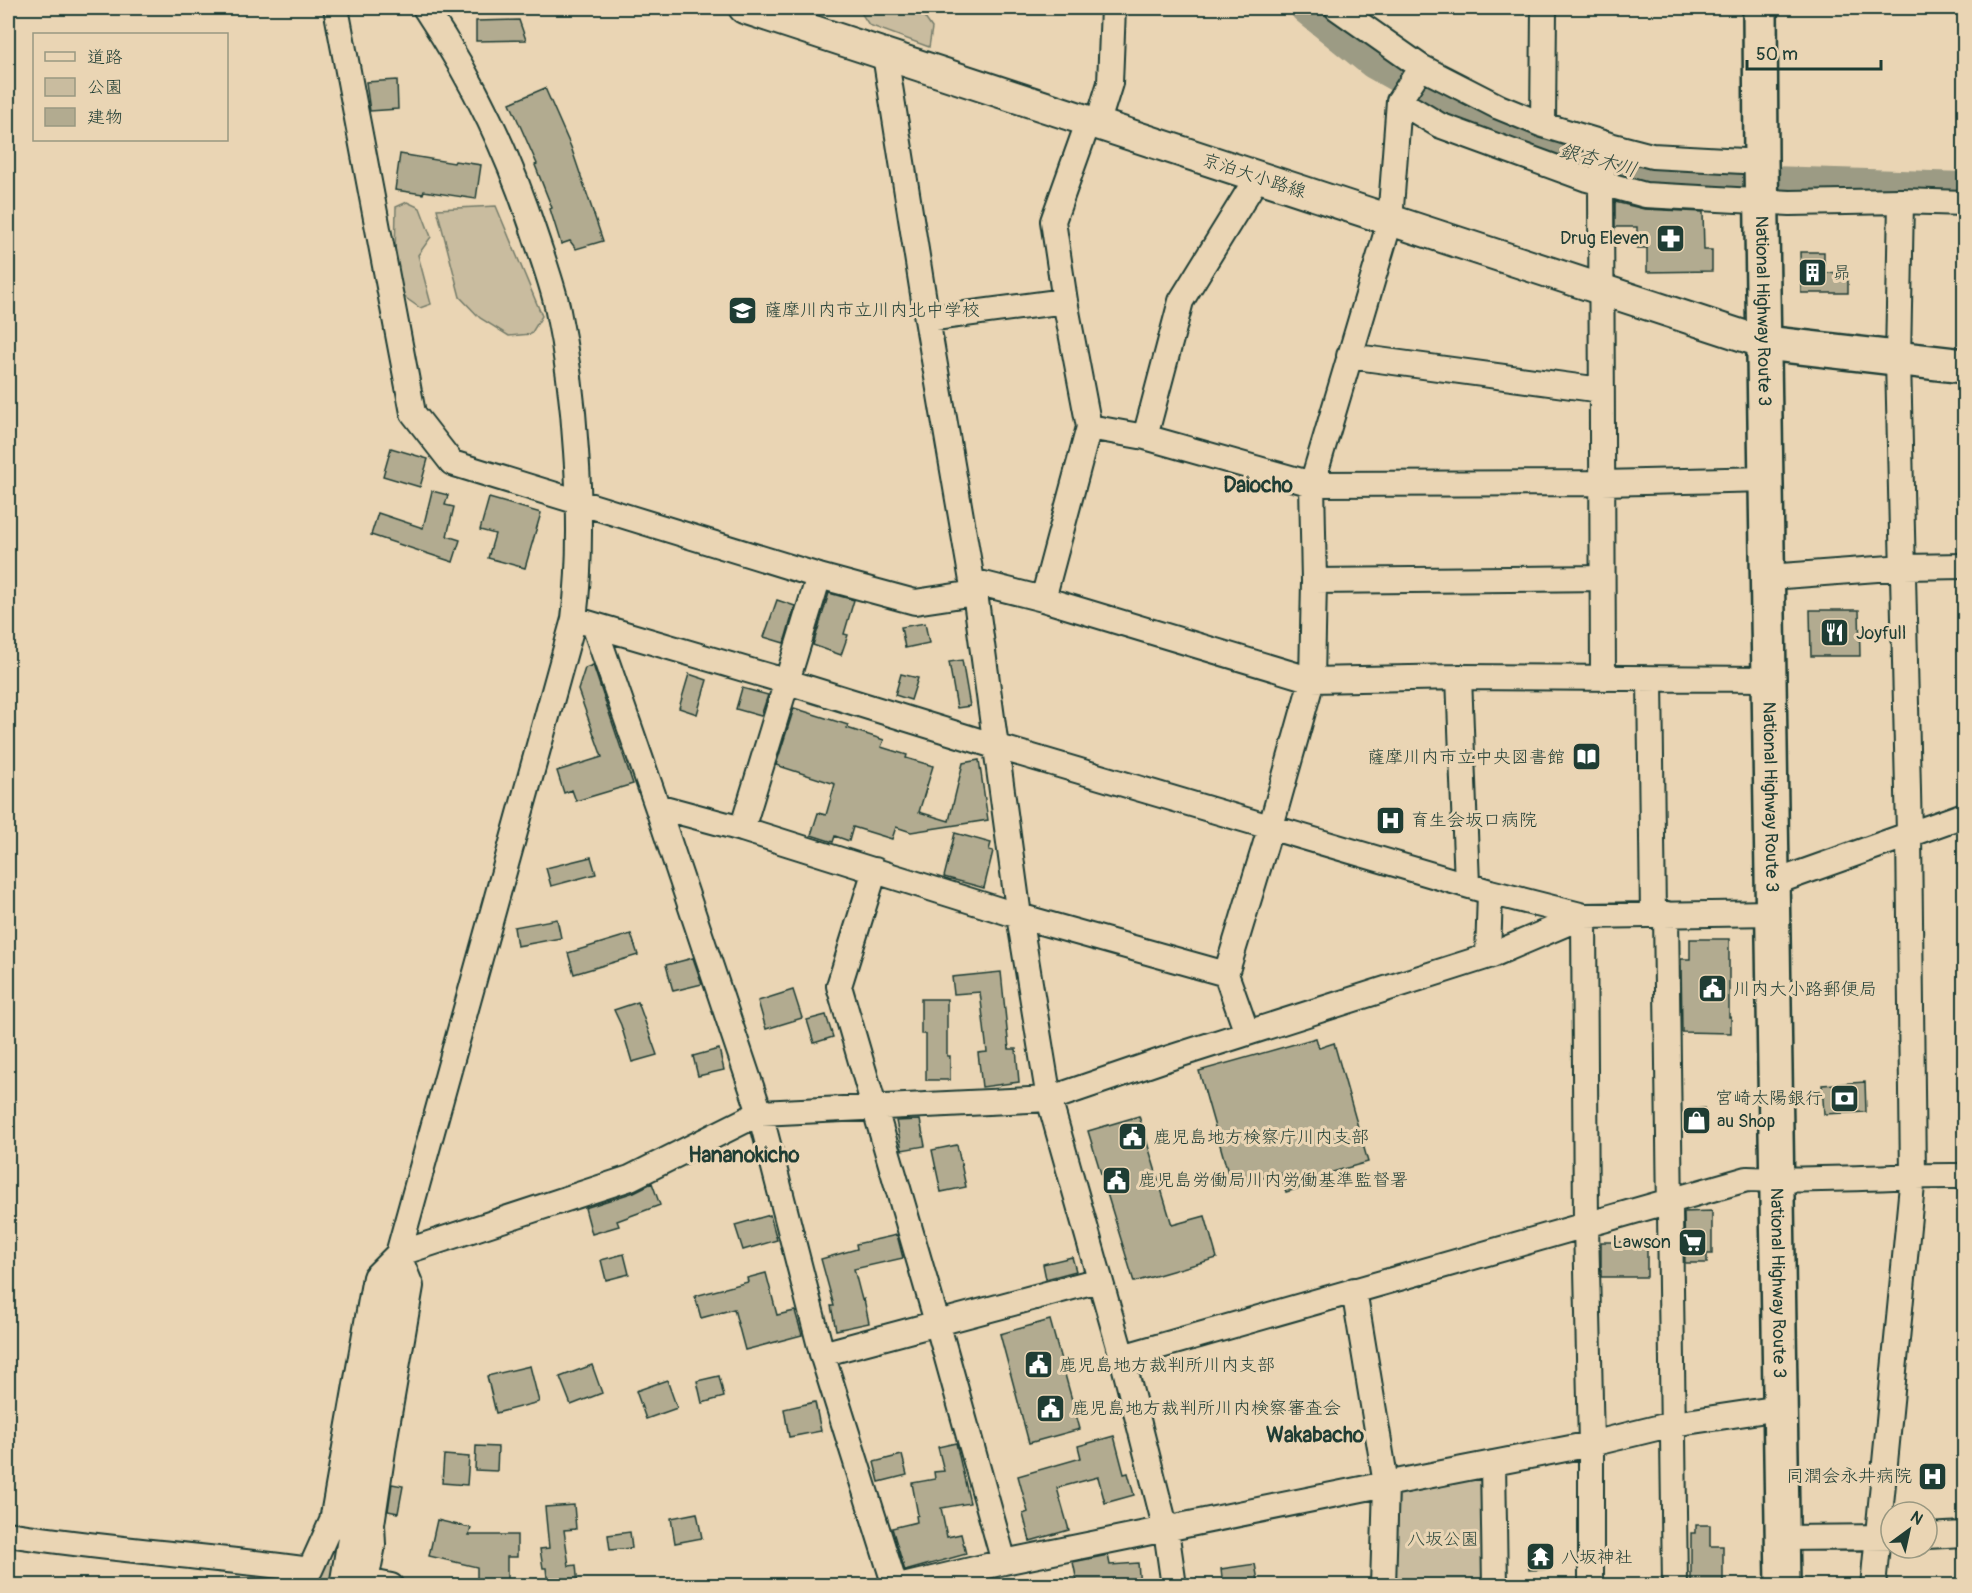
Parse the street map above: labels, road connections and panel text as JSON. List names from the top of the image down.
{
  "streets": {
    "highway": ["National Highway Route 3"],
    "main road": ["京泊大小路線"]
  },
  "crossings": [
    ["京泊大小路線", "National Highway Route 3"]
  ],
  "districts": ["Daiocho", "Hananokicho", "Wakabacho"],
  "water": ["銀杏木川"],
  "parks": ["八坂公園"],
  "places": {
    "pharmacy": ["Drug Eleven"],
    "building": ["昴"],
    "school or university": ["薩摩川内市立川内北中学校"],
    "restaurant": ["Joyfull"],
    "library": ["薩摩川内市立中央図書館"],
    "hospital": ["育生会坂口病院", "同潤会永井病院"],
    "public building": [
      "川内大小路郵便局",
      "鹿児島地方検察庁川内支部",
      "鹿児島労働局川内労働基準監督署",
      "鹿児島地方裁判所川内支部",
      "鹿児島地方裁判所川内検察審査会"
    ],
    "bank": ["宮崎太陽銀行"],
    "shop": ["au Shop"],
    "supermarket": ["Lawson"],
    "temple": ["八坂神社"]
  },
  "legend": ["道路", "公園", "建物"],
  "scale_bar": "50 m",
  "north": "top right"
}
